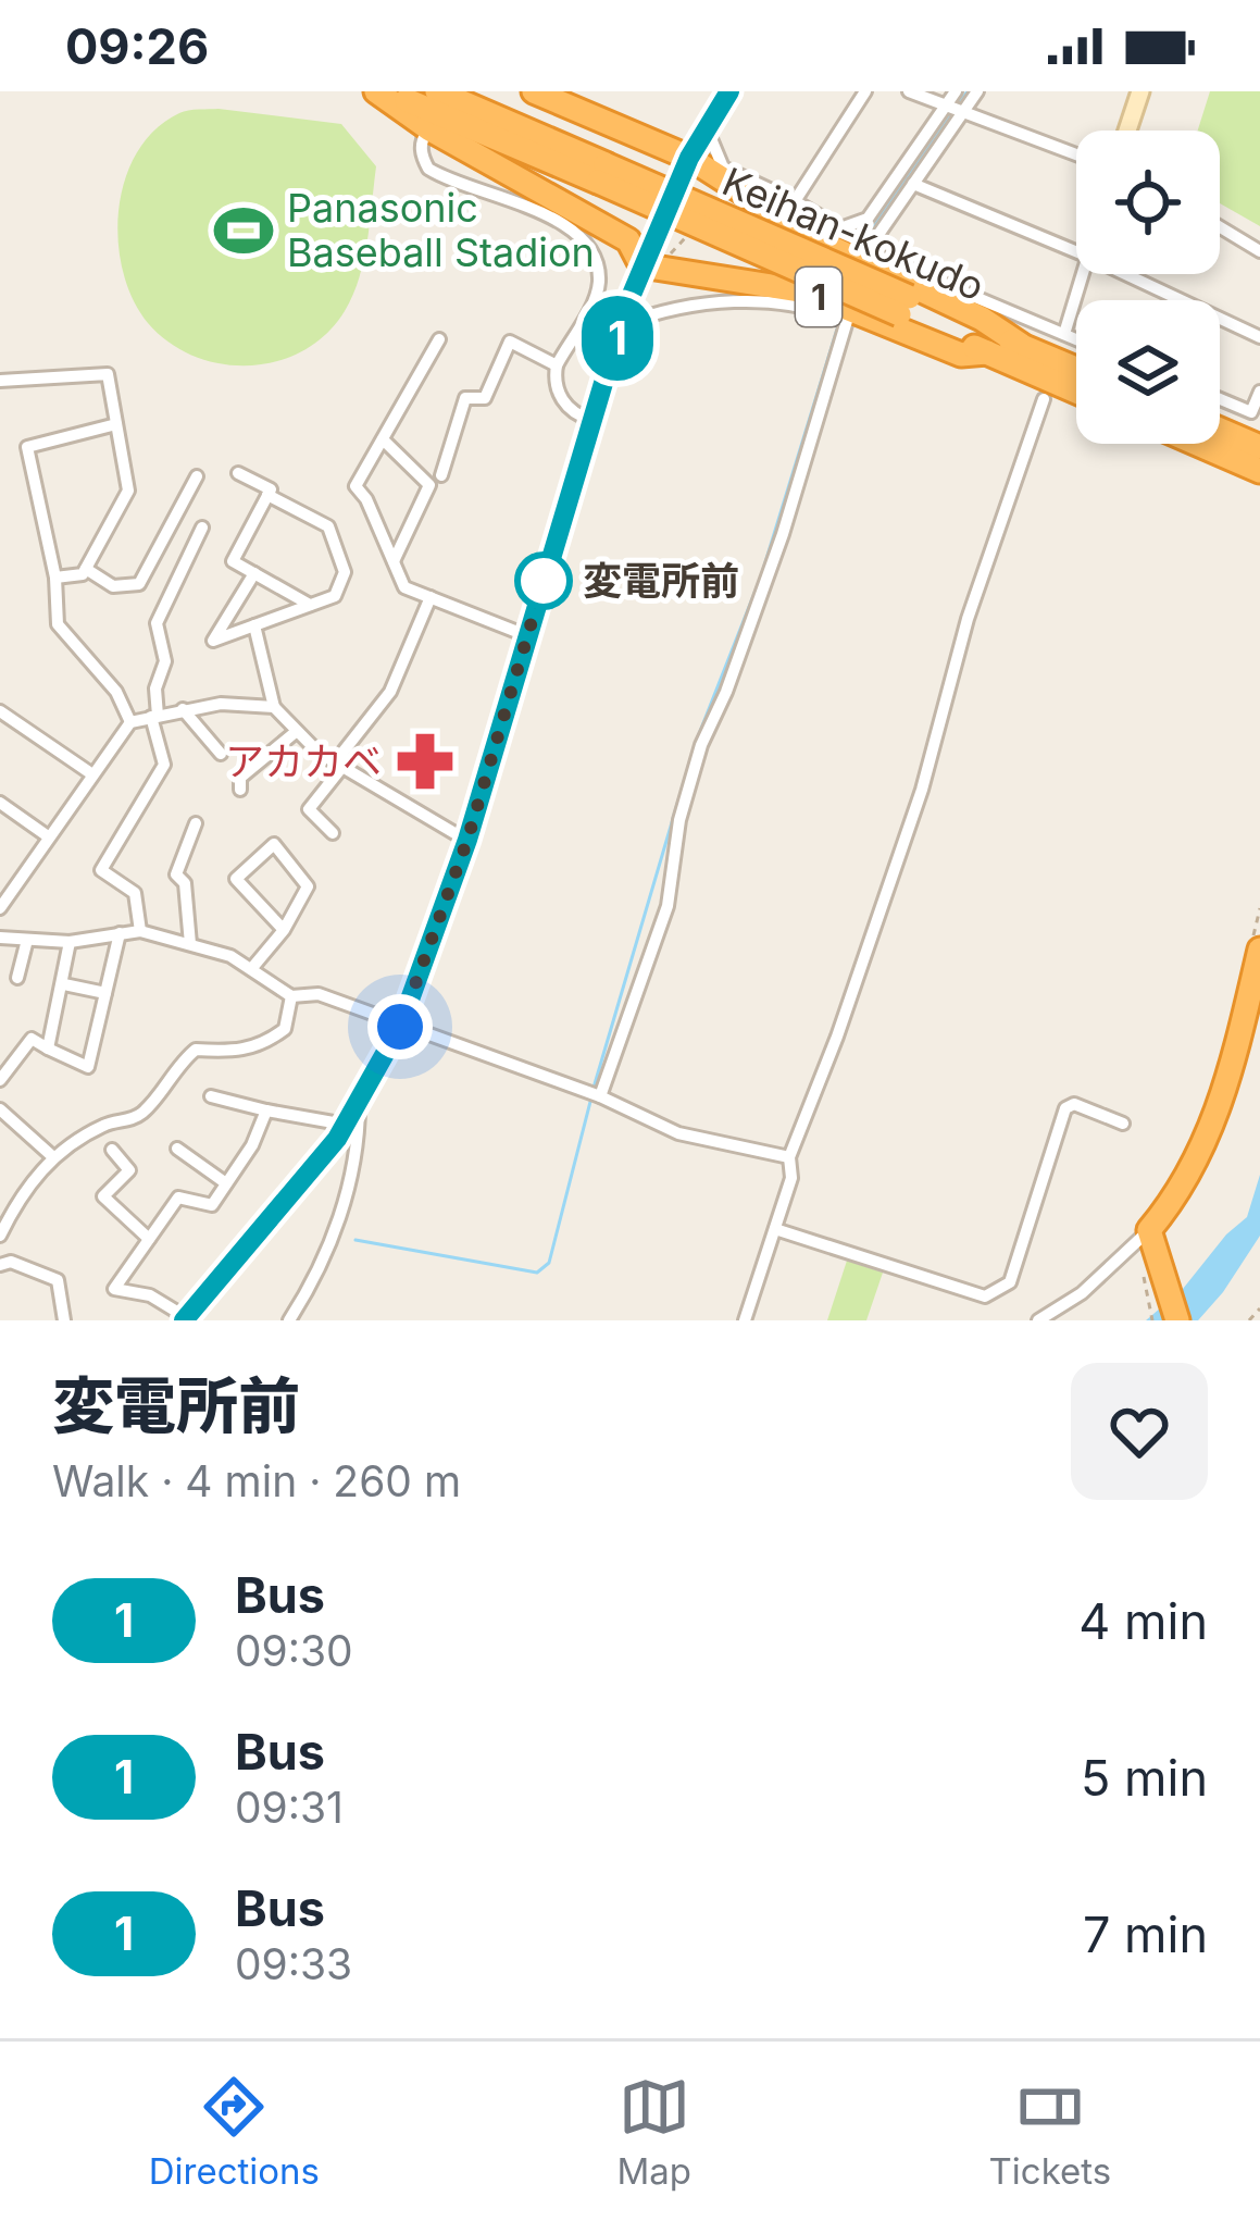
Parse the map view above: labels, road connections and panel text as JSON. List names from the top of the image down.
{
  "streets": {
    "highway": ["Keihan-kokudo", "1"]
  },
  "crossings": [
    ["Keihan-kokudo", "1"]
  ],
  "places": {
    "sports": ["Panasonic Baseball Stadion"],
    "other": ["変電所前"],
    "pharmacy": ["アカカベ"]
  },
  "lines": ["bus line 1"],
  "page": {
    "status": "09:26",
    "on_map": "1",
    "heading": ["変電所前", "Walk · 4 min · 260 m"],
    "list": [
      {
        "mark": "1",
        "name": "Bus",
        "note": "09:30",
        "value": "4 min"
      },
      {
        "mark": "1",
        "name": "Bus",
        "note": "09:31",
        "value": "5 min"
      },
      {
        "mark": "1",
        "name": "Bus",
        "note": "09:33",
        "value": "7 min"
      }
    ],
    "tabs": ["Directions", "Map", "Tickets"]
  }
}
